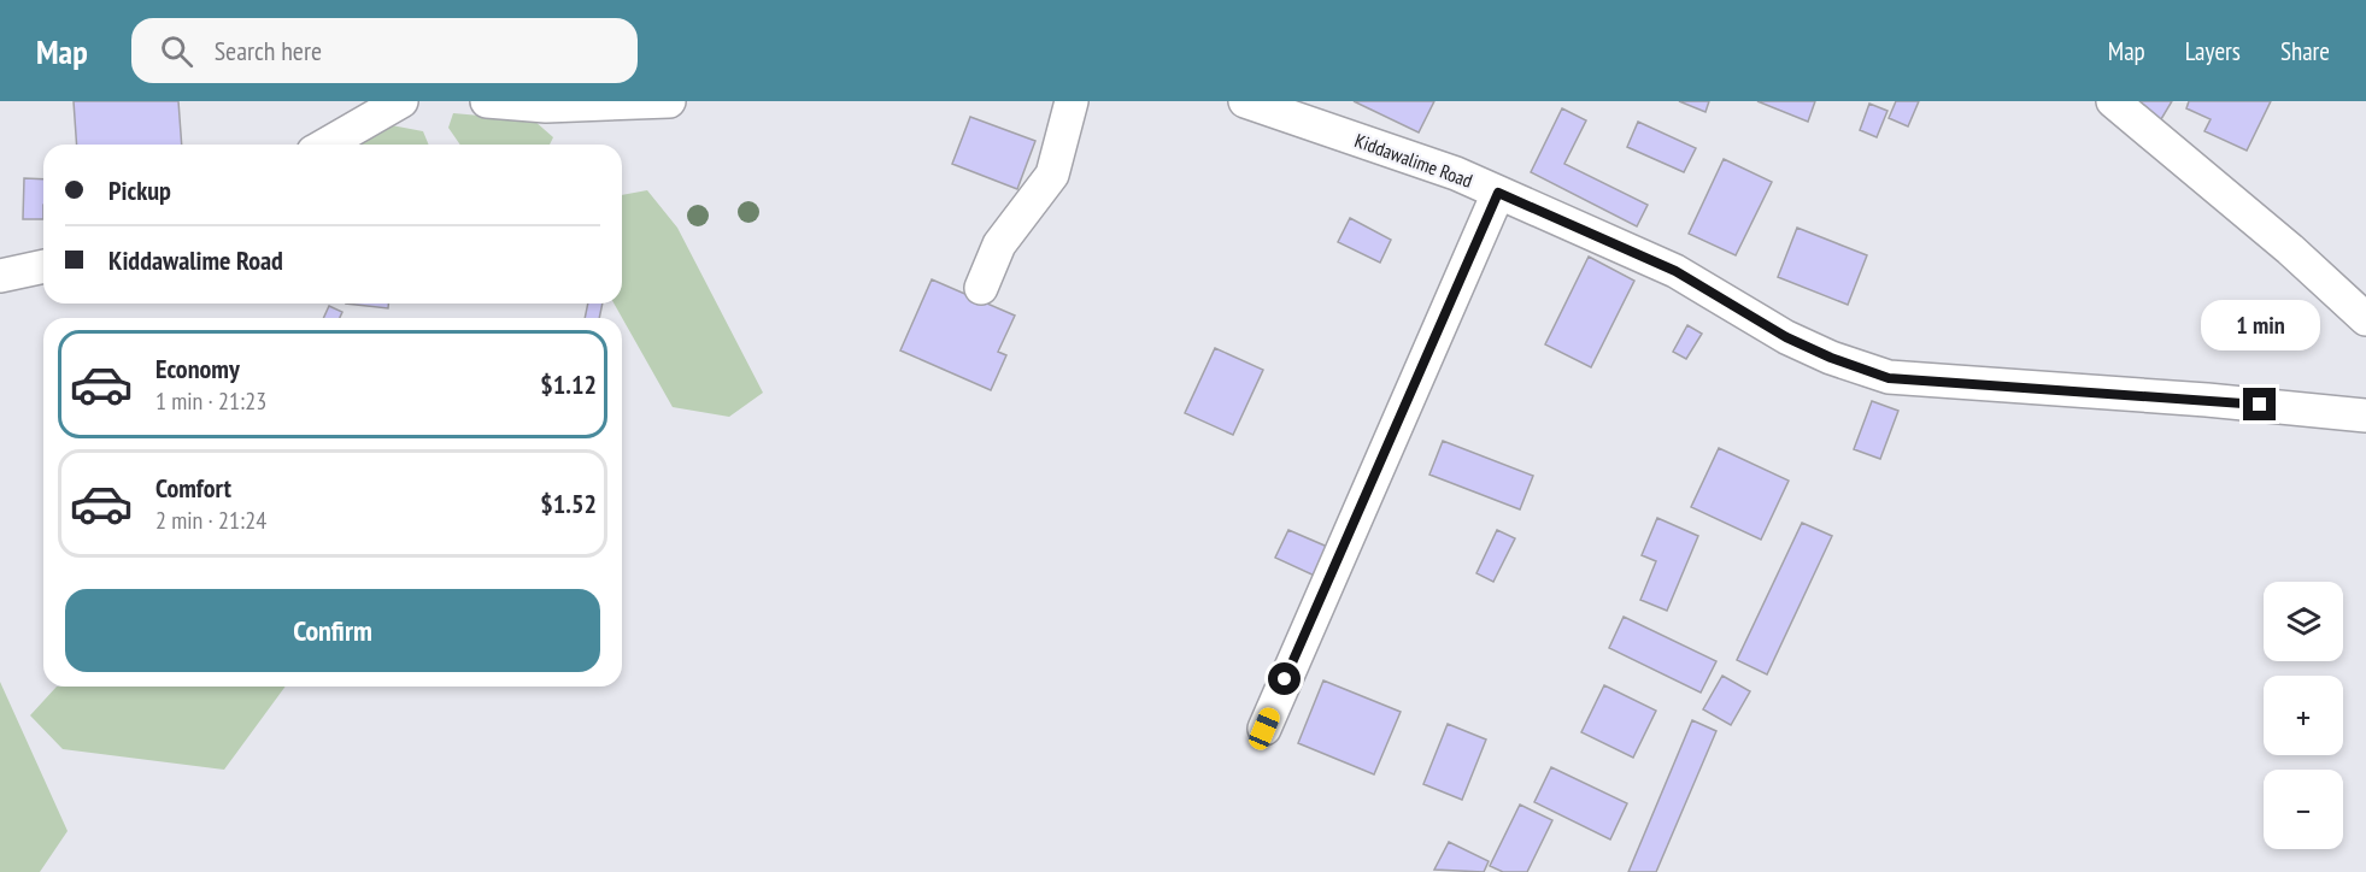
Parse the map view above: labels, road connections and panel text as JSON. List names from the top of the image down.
{
  "streets": {
    "street": ["Kiddawalime Road"]
  },
  "page": {
    "header": "Map",
    "search": "Search here",
    "nav": ["Map", "Layers", "Share"],
    "banner": ["Pickup", "Kiddawalime Road"],
    "bubble": "1 min",
    "list": [
      {
        "name": "Economy",
        "note": "1 min · 21:23",
        "value": "$1.12"
      },
      {
        "name": "Comfort",
        "note": "2 min · 21:24",
        "value": "$1.52"
      }
    ],
    "buttons": "Confirm",
    "map_buttons": ["+", "−"]
  }
}
